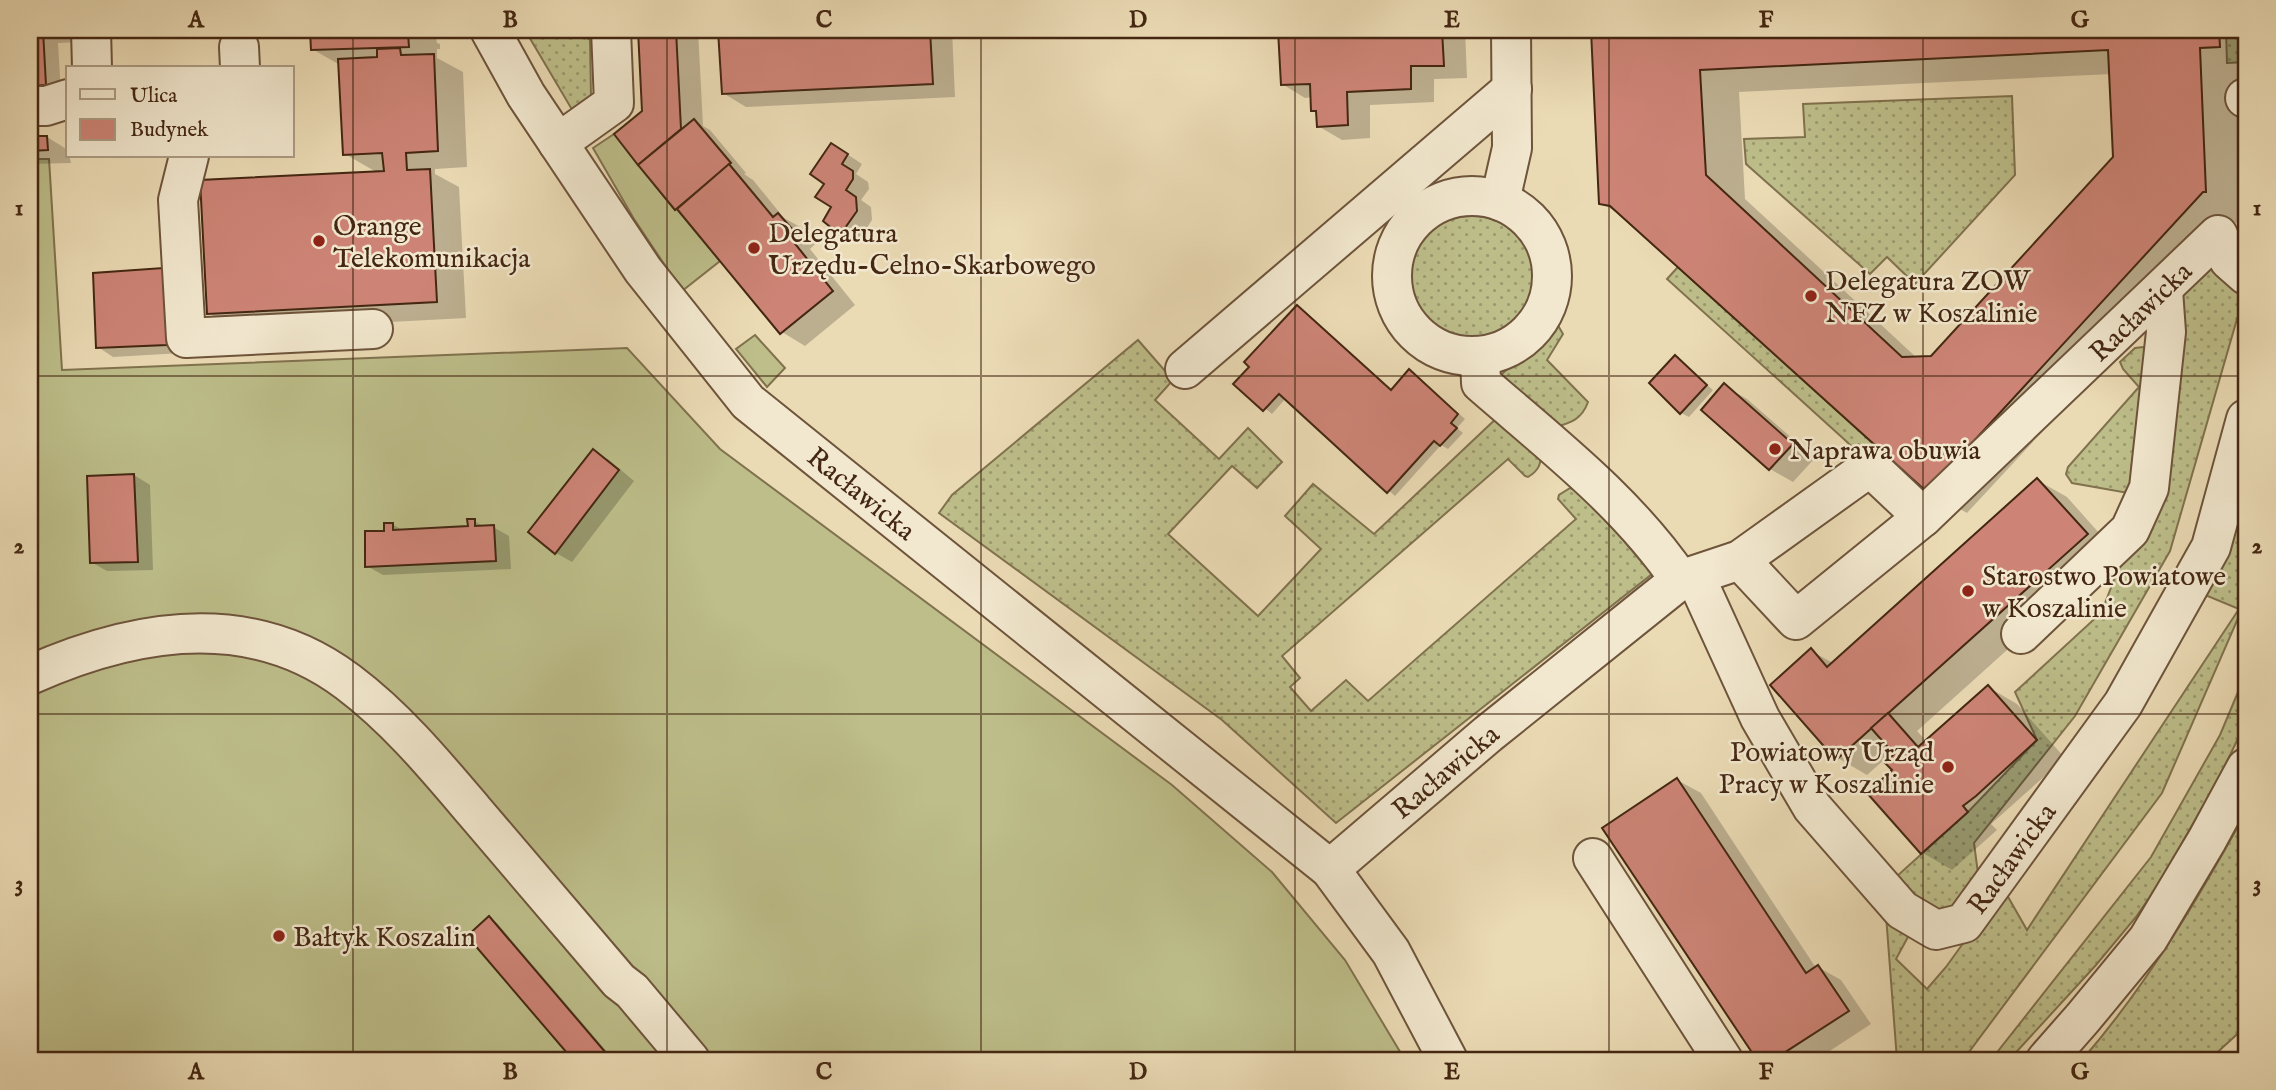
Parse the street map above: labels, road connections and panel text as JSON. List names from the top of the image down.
{
  "streets": {
    "street": ["Racławicka"]
  },
  "places": [
    "Orange Telekomunikacja",
    "Delegatura Urzędu-Celno-Skarbowego",
    "Delegatura ZOW NFZ w Koszalinie",
    "Naprawa obuwia",
    "Starostwo Powiatowe w Koszalinie",
    "Powiatowy Urząd Pracy w Koszalinie",
    "Bałtyk Koszalin"
  ],
  "legend": ["Ulica", "Budynek"],
  "grid": {
    "columns": [
      "A",
      "B",
      "C",
      "D",
      "E",
      "F",
      "G"
    ],
    "rows": ["1", "2", "3"]
  }
}
